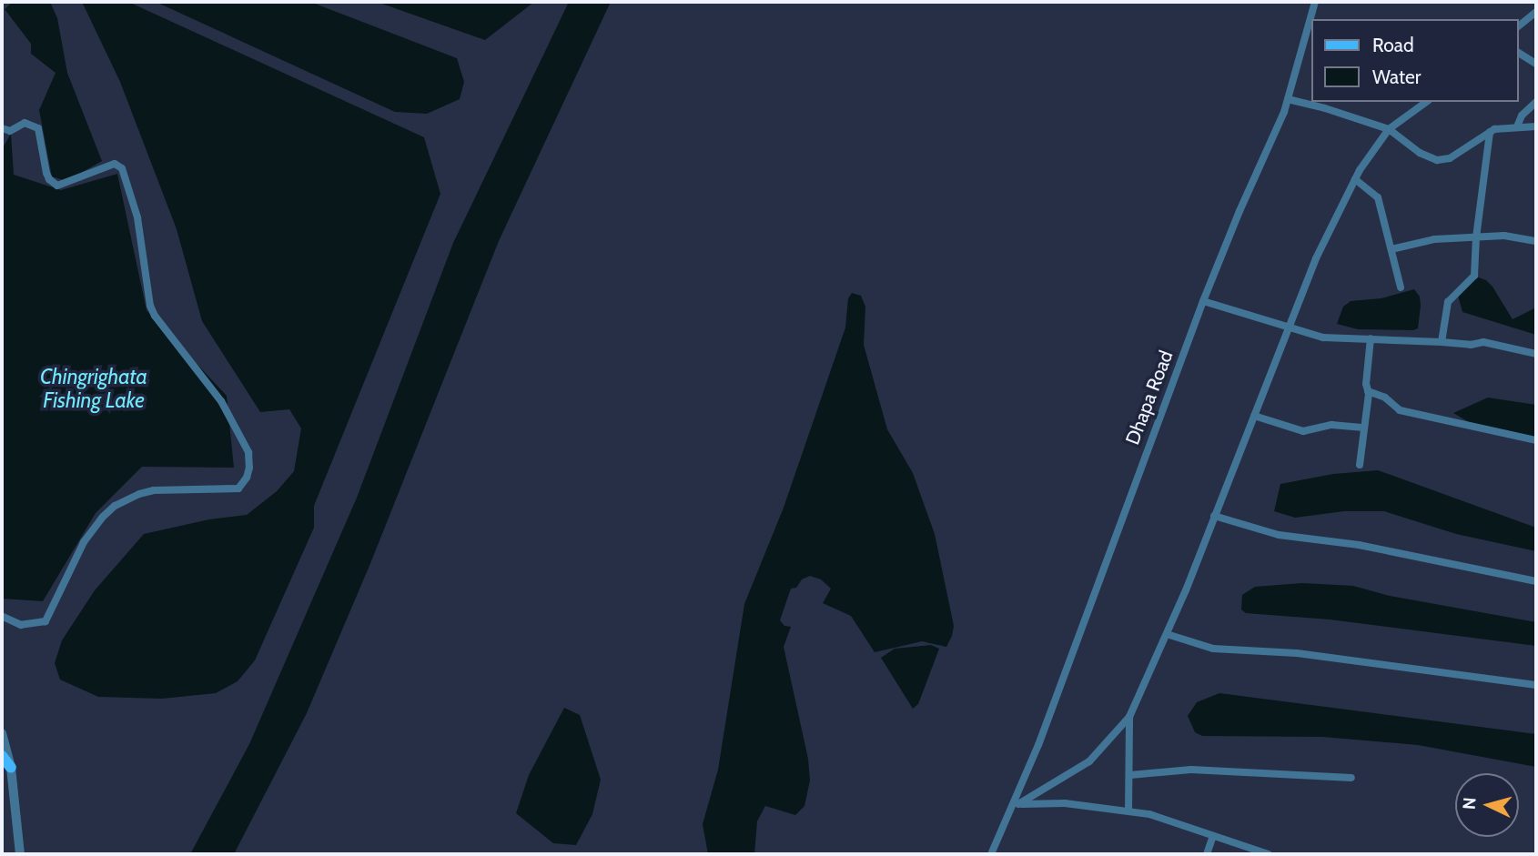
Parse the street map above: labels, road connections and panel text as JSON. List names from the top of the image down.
{
  "streets": {
    "street": ["Dhapa Road"]
  },
  "water": ["Chingrighata Fishing Lake"],
  "legend": ["Road", "Water"],
  "north": "left"
}
